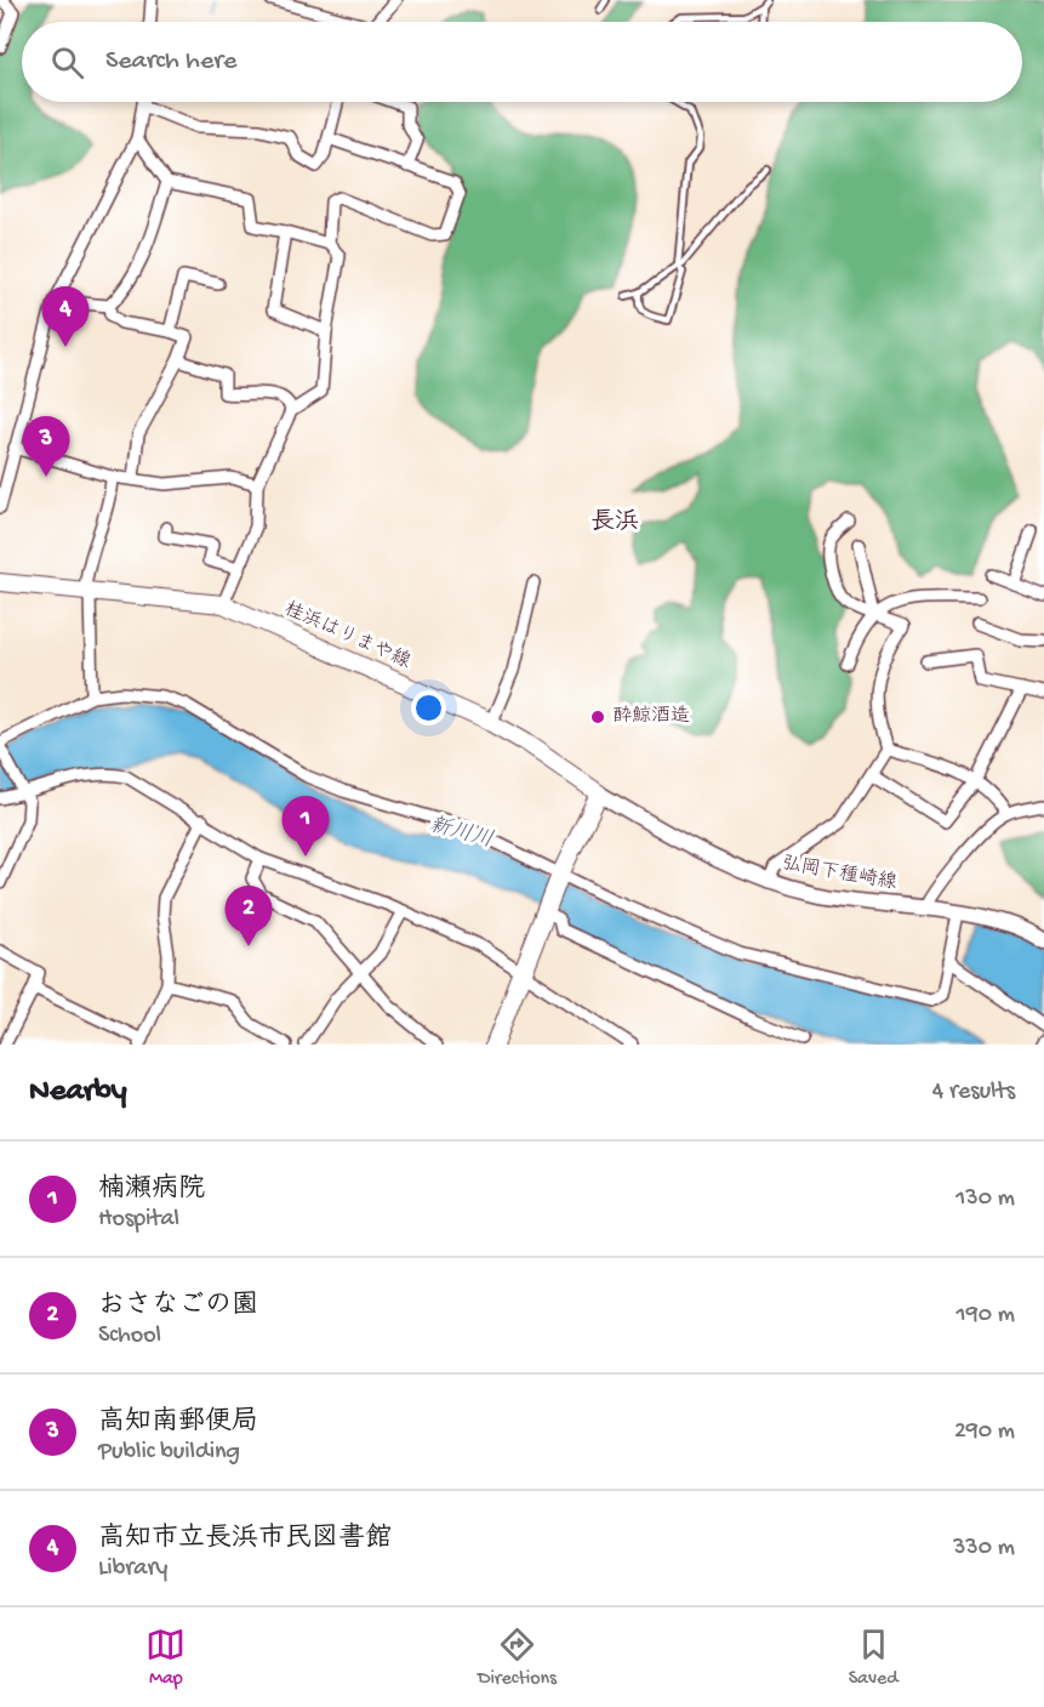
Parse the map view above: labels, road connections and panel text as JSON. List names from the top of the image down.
{
  "streets": {
    "main road": ["桂浜はりまや線", "弘岡下種崎線"]
  },
  "crossings": [
    ["桂浜はりまや線", "弘岡下種崎線"]
  ],
  "districts": ["長浜"],
  "water": ["新川川"],
  "places": ["酔鯨酒造"],
  "page": {
    "search": "Search here",
    "pins": [
      "4",
      "3",
      "1",
      "2"
    ],
    "heading": ["Nearby", "4 results"],
    "list": [
      {
        "mark": "1",
        "name": "楠瀬病院",
        "note": "Hospital",
        "value": "130 m"
      },
      {
        "mark": "2",
        "name": "おさなごの園",
        "note": "School",
        "value": "190 m"
      },
      {
        "mark": "3",
        "name": "高知南郵便局",
        "note": "Public building",
        "value": "290 m"
      },
      {
        "mark": "4",
        "name": "高知市立長浜市民図書館",
        "note": "Library",
        "value": "330 m"
      }
    ],
    "nav": ["Map", "Directions", "Saved"]
  }
}
